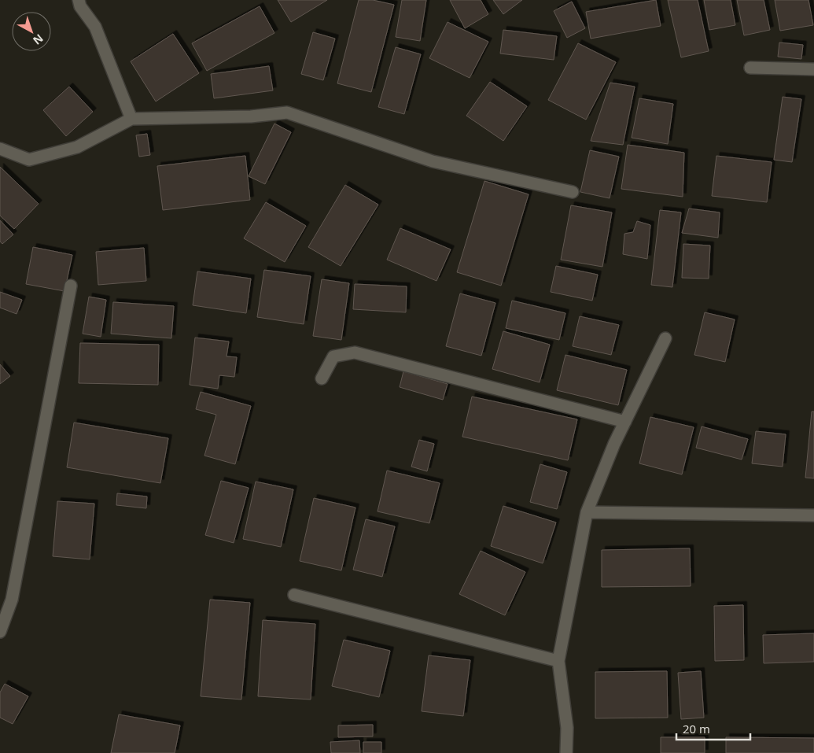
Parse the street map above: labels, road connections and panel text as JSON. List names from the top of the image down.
{
  "scale_bar": "20 m",
  "north": "bottom right"
}
